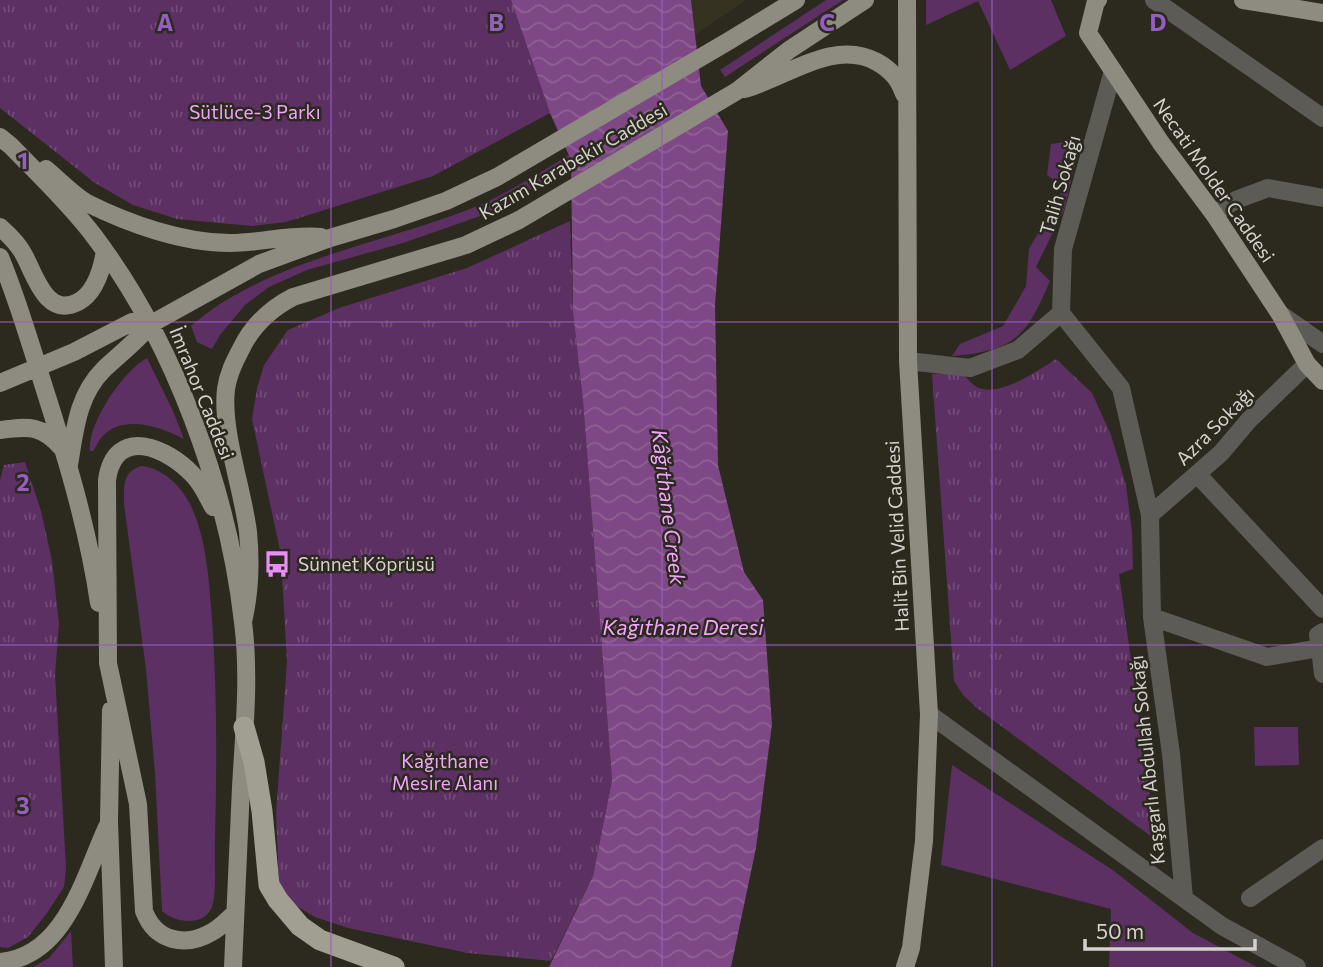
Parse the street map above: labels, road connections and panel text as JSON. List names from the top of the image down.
{
  "streets": {
    "main road": [
      "Kazım Karabekir Caddesi",
      "Necati Molder Caddesi",
      "İmrahor Caddesi",
      "Halit Bin Velid Caddesi"
    ],
    "street": ["Talih Sokağı", "Azra Sokağı", "Kaşgarlı Abdullah Sokağı"]
  },
  "crossings": [
    ["Kazım Karabekir Caddesi", "İmrahor Caddesi"],
    ["Kazım Karabekir Caddesi", "Halit Bin Velid Caddesi"],
    ["Necati Molder Caddesi", "Talih Sokağı"],
    ["Necati Molder Caddesi", "Azra Sokağı"],
    ["Talih Sokağı", "Kaşgarlı Abdullah Sokağı"],
    ["Azra Sokağı", "Kaşgarlı Abdullah Sokağı"]
  ],
  "water": ["Kâğıthane Creek", "Kağıthane Deresi"],
  "parks": ["Sütlüce-3 Parkı", "Kağıthane Mesire Alanı"],
  "places": {
    "bus stop": ["Sünnet Köprüsü"]
  },
  "scale_bar": "50 m",
  "grid": {
    "columns": [
      "A",
      "B",
      "C",
      "D"
    ],
    "rows": ["1", "2", "3"]
  }
}
